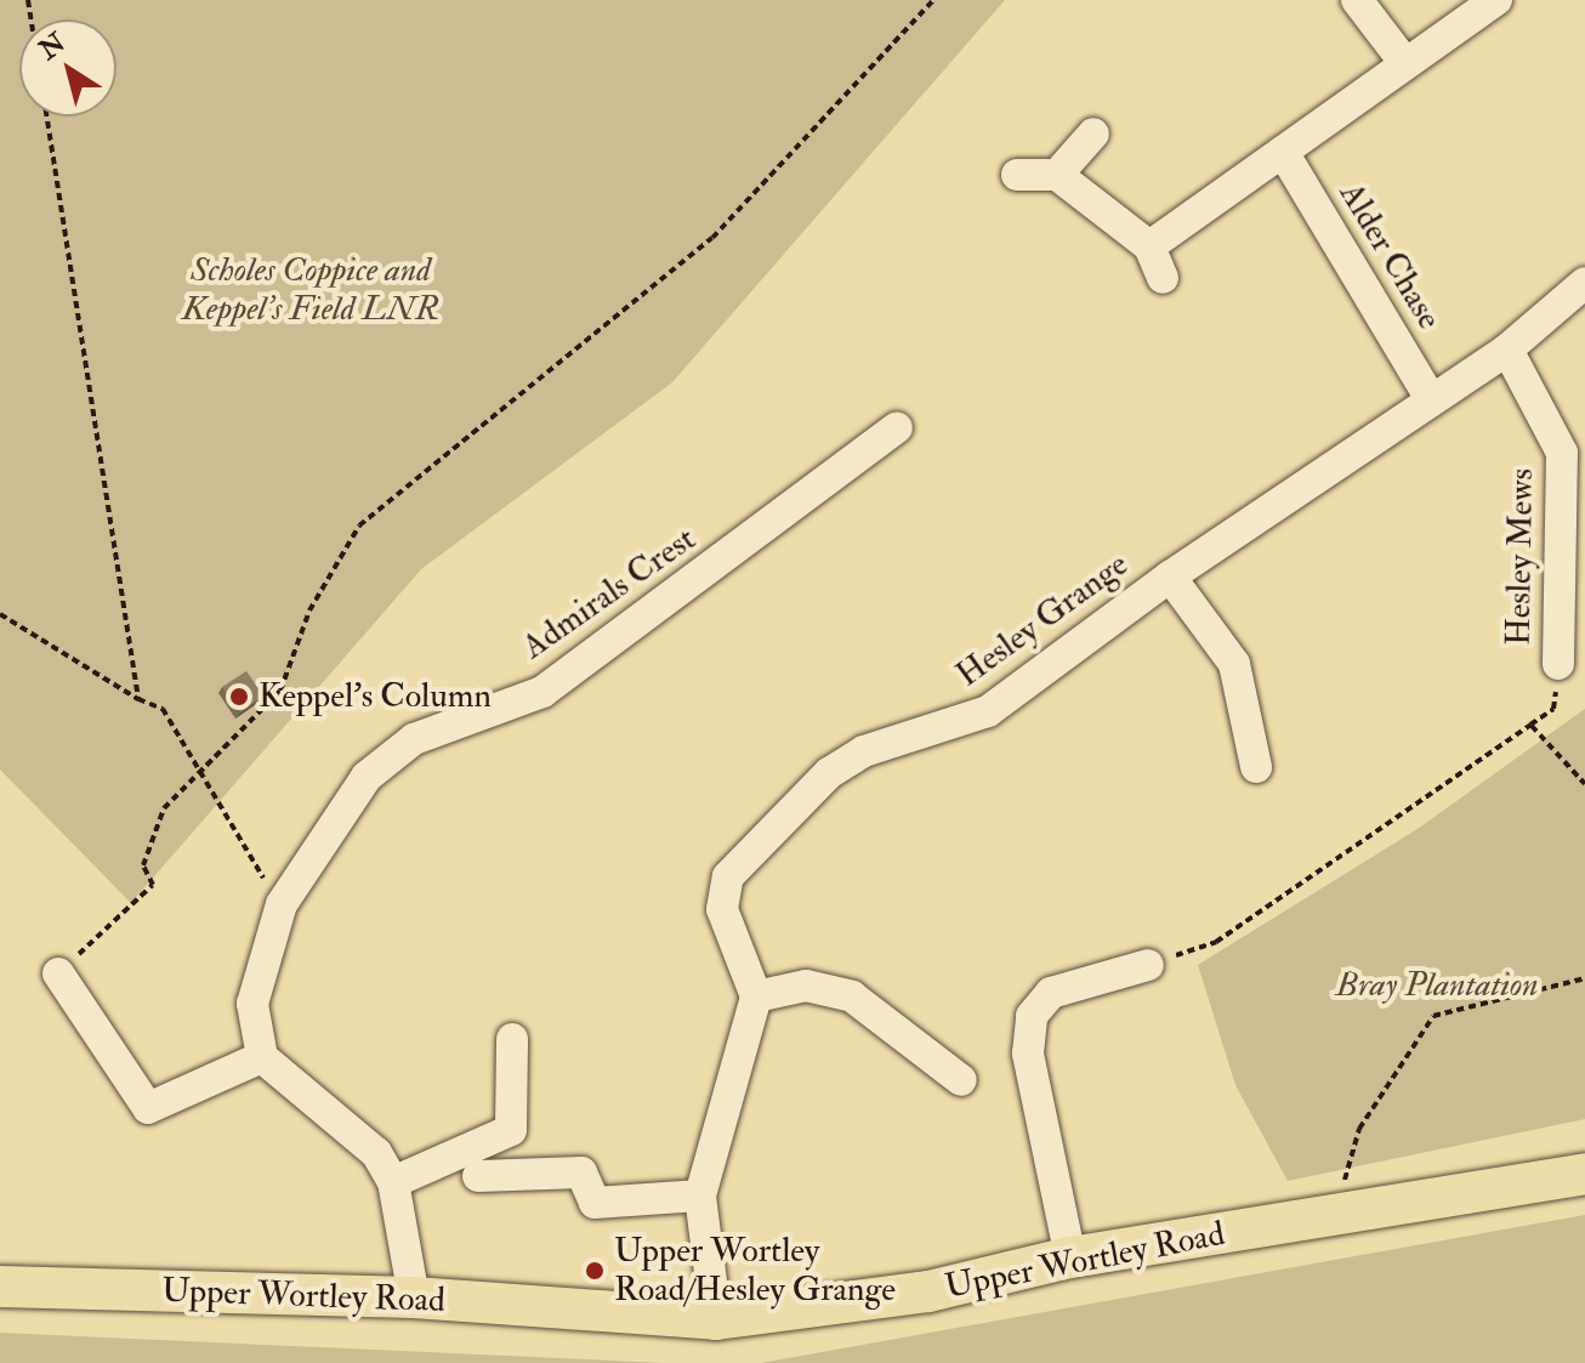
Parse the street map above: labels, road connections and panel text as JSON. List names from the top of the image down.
{
  "streets": {
    "main road": ["Upper Wortley Road"],
    "street": [
      "Alder Chase",
      "Hesley Mews",
      "Admirals Crest",
      "Hesley Grange"
    ]
  },
  "crossings": [
    ["Alder Chase", "Hesley Grange"],
    ["Hesley Mews", "Hesley Grange"]
  ],
  "parks": ["Scholes Coppice and Keppel's Field LNR", "Bray Plantation"],
  "places": ["Keppel's Column", "Upper Wortley Road/Hesley Grange"],
  "north": "top left"
}
